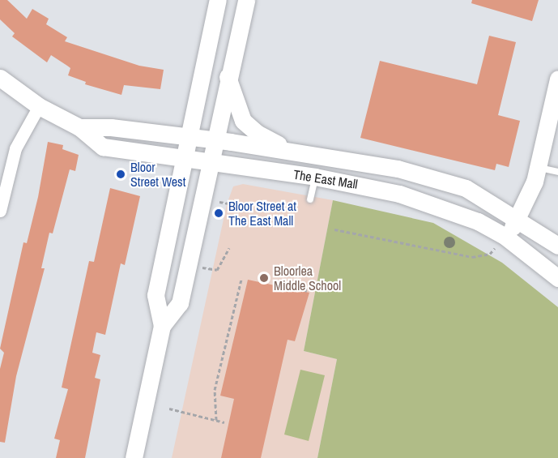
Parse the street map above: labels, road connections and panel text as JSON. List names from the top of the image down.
{
  "streets": {
    "main road": ["The East Mall"]
  },
  "places": ["Bloor Street West", "Bloor Street at The East Mall", "Bloorlea Middle School"]
}
